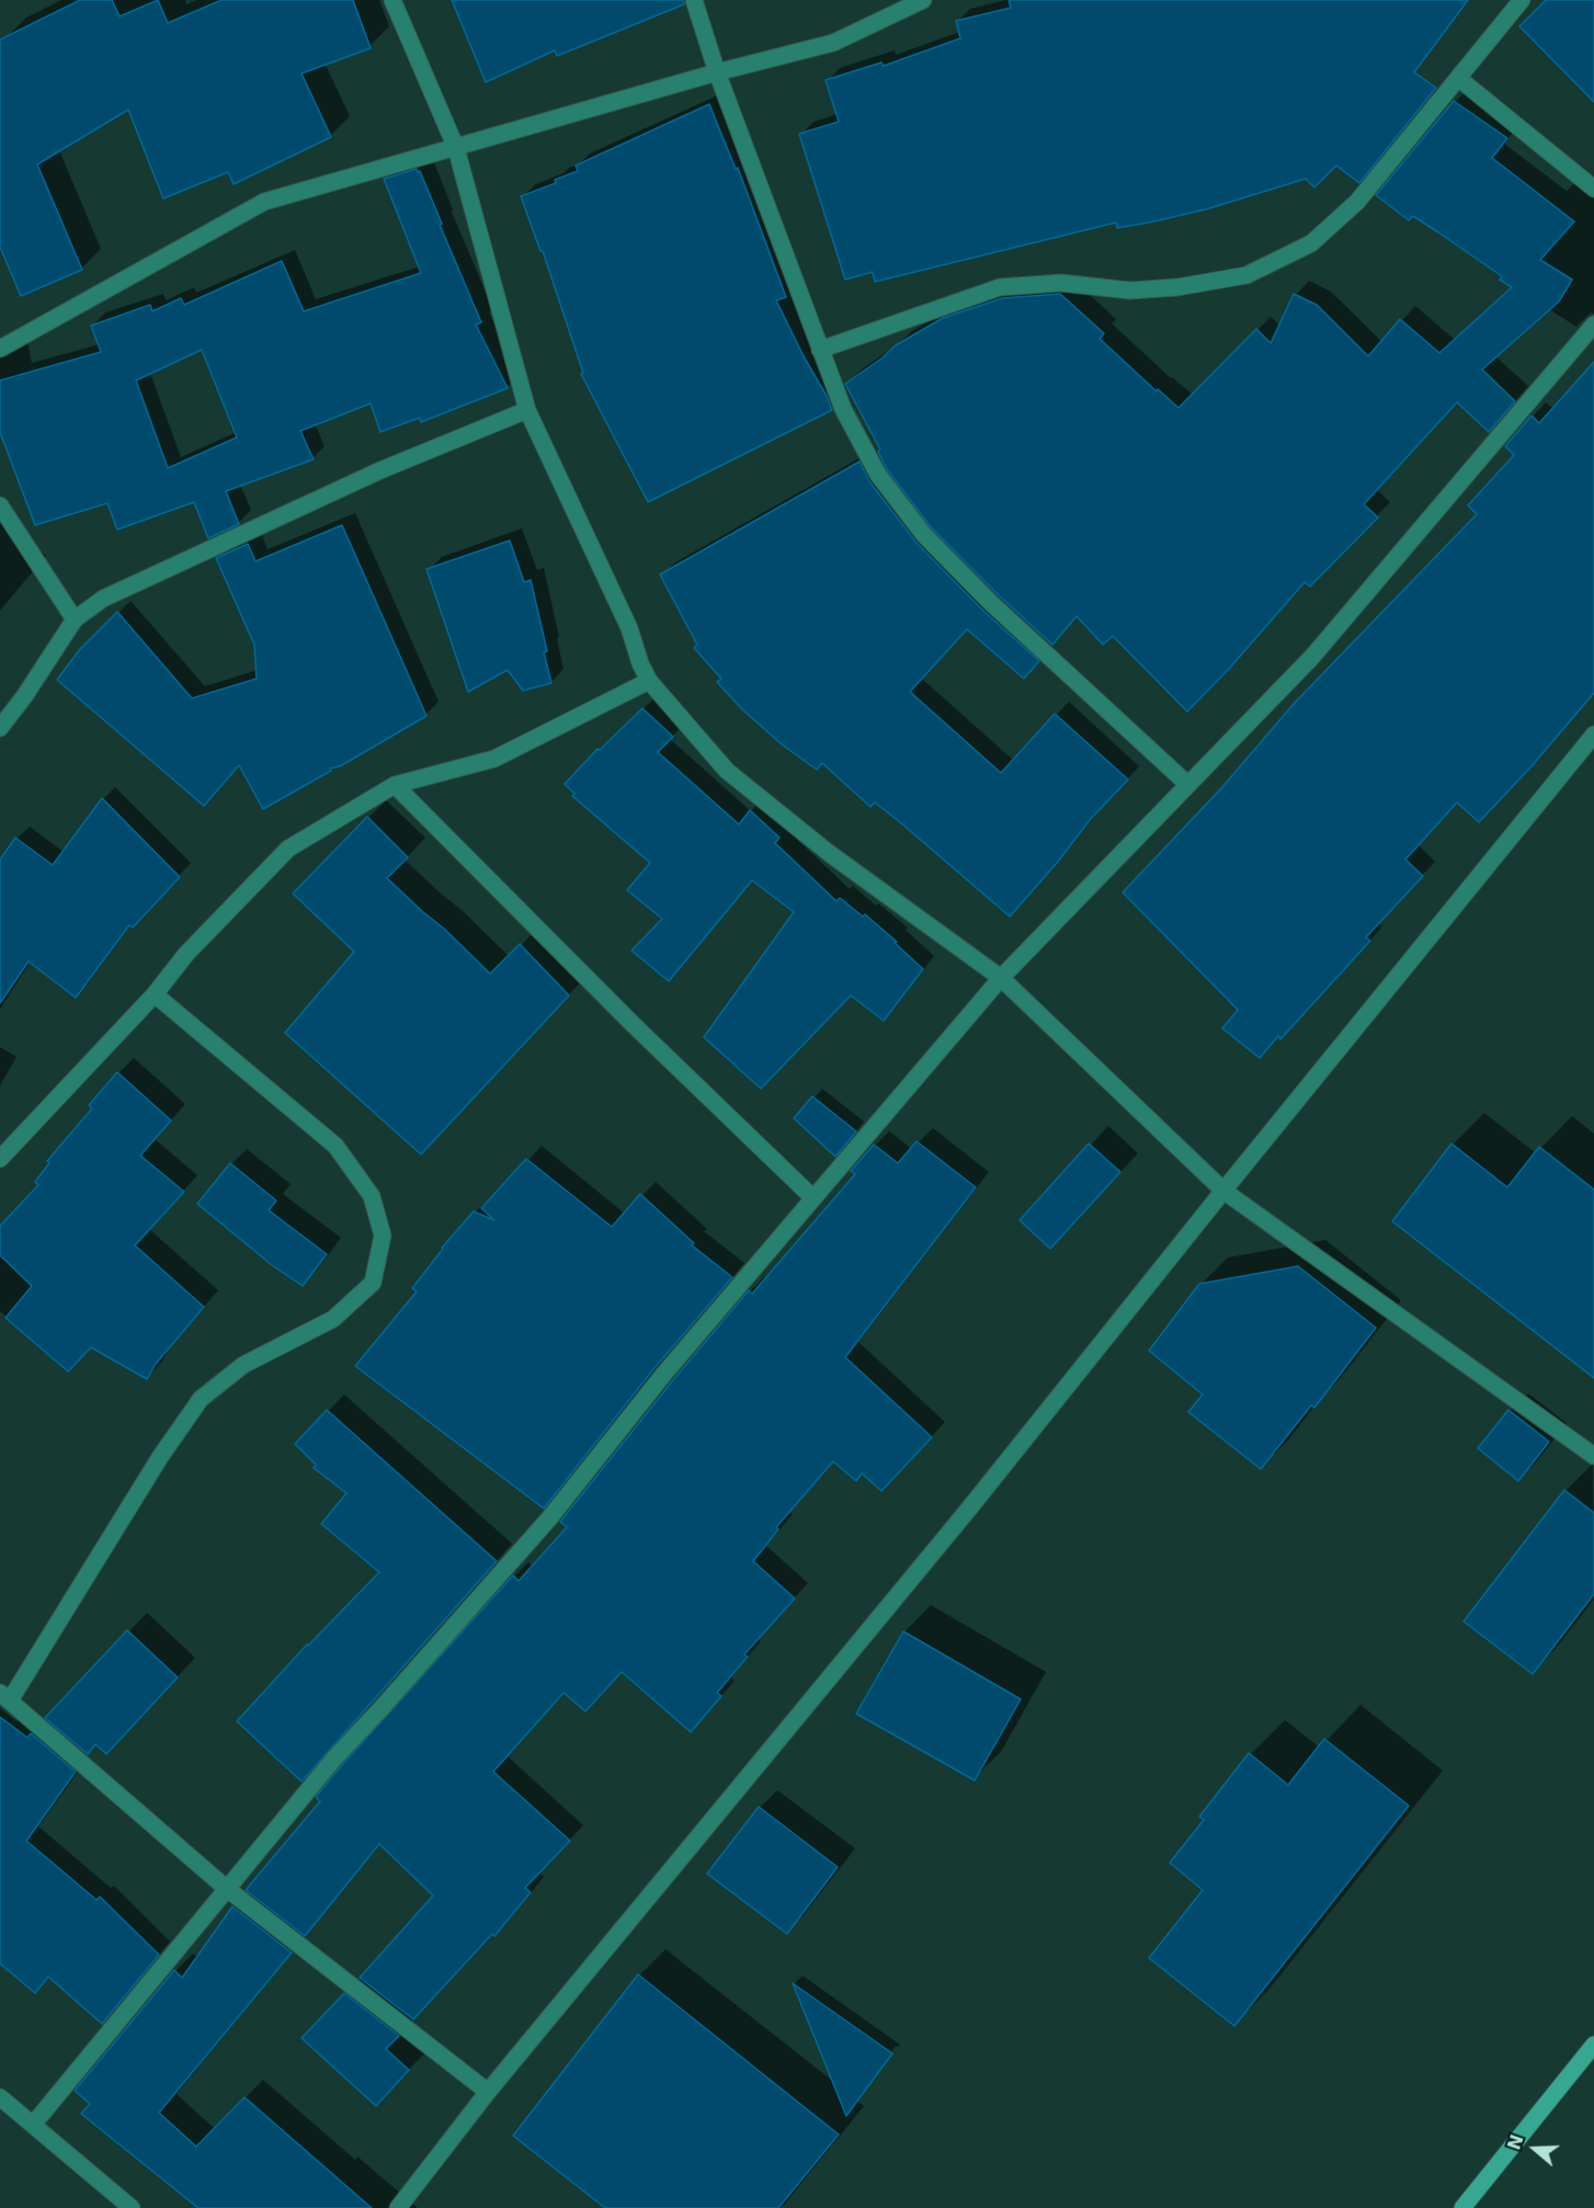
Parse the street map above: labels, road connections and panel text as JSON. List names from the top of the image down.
{
  "north": "left"
}
